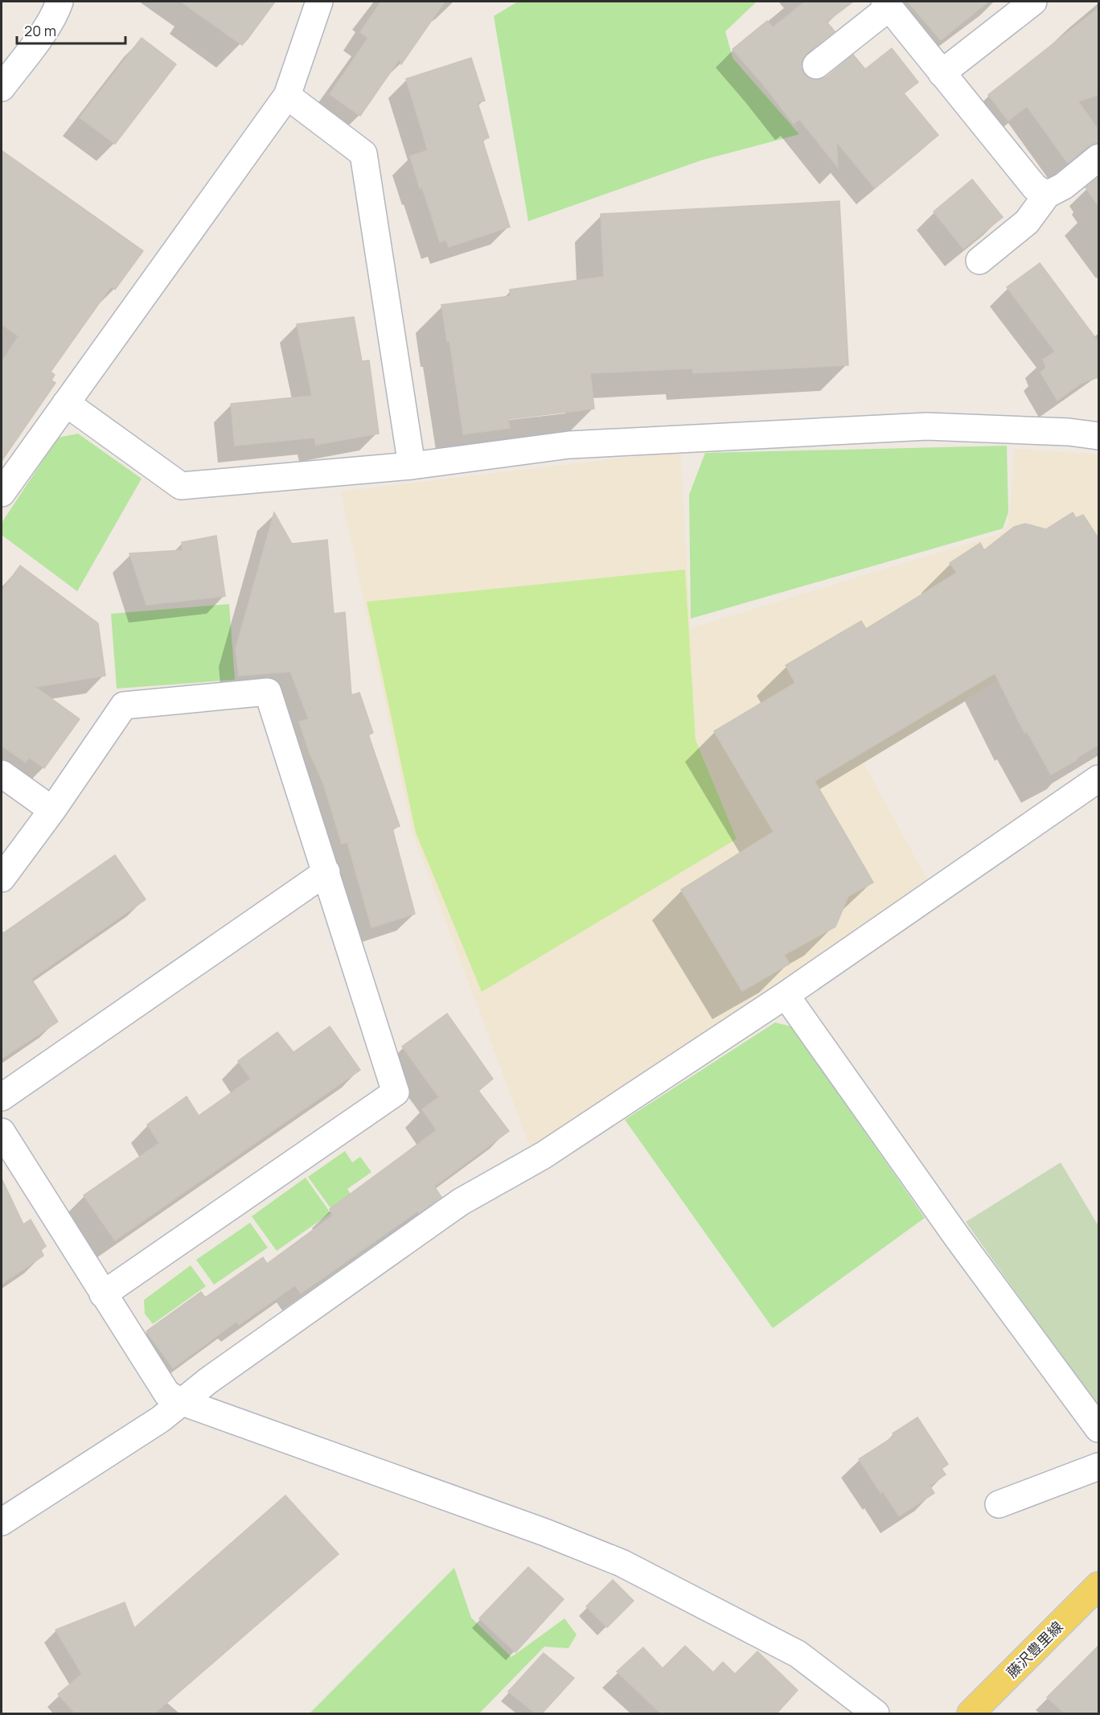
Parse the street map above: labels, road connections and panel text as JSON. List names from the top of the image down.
{
  "streets": {
    "main road": ["藤沢豊里線"]
  },
  "scale_bar": "20 m"
}
